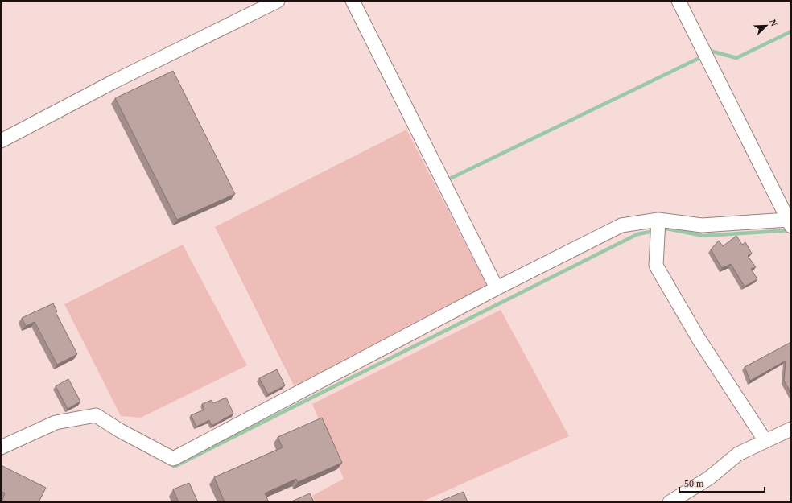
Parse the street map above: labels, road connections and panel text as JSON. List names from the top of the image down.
{
  "scale_bar": "50 m",
  "north": "top right"
}
